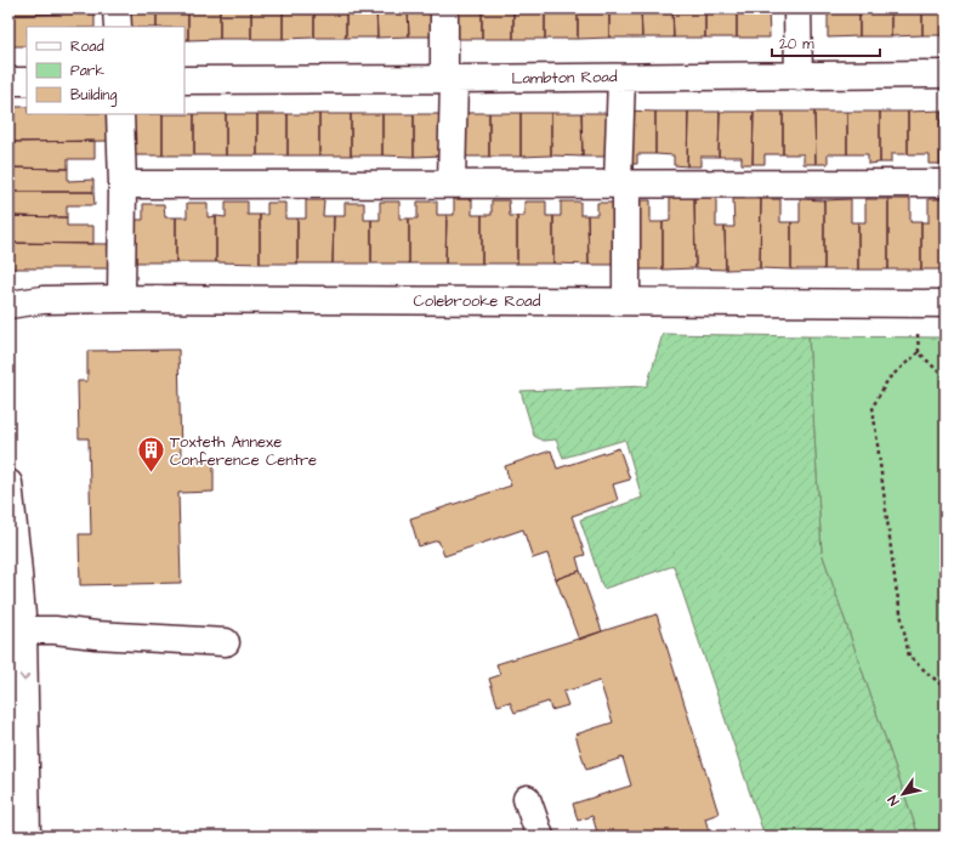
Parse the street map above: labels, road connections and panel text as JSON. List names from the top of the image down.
{
  "streets": {
    "main road": ["Lambton Road", "Colebrooke Road"]
  },
  "places": {
    "building": ["Toxteth Annexe Conference Centre"]
  },
  "legend": ["Road", "Park", "Building"],
  "scale_bar": "20 m",
  "north": "bottom left"
}
